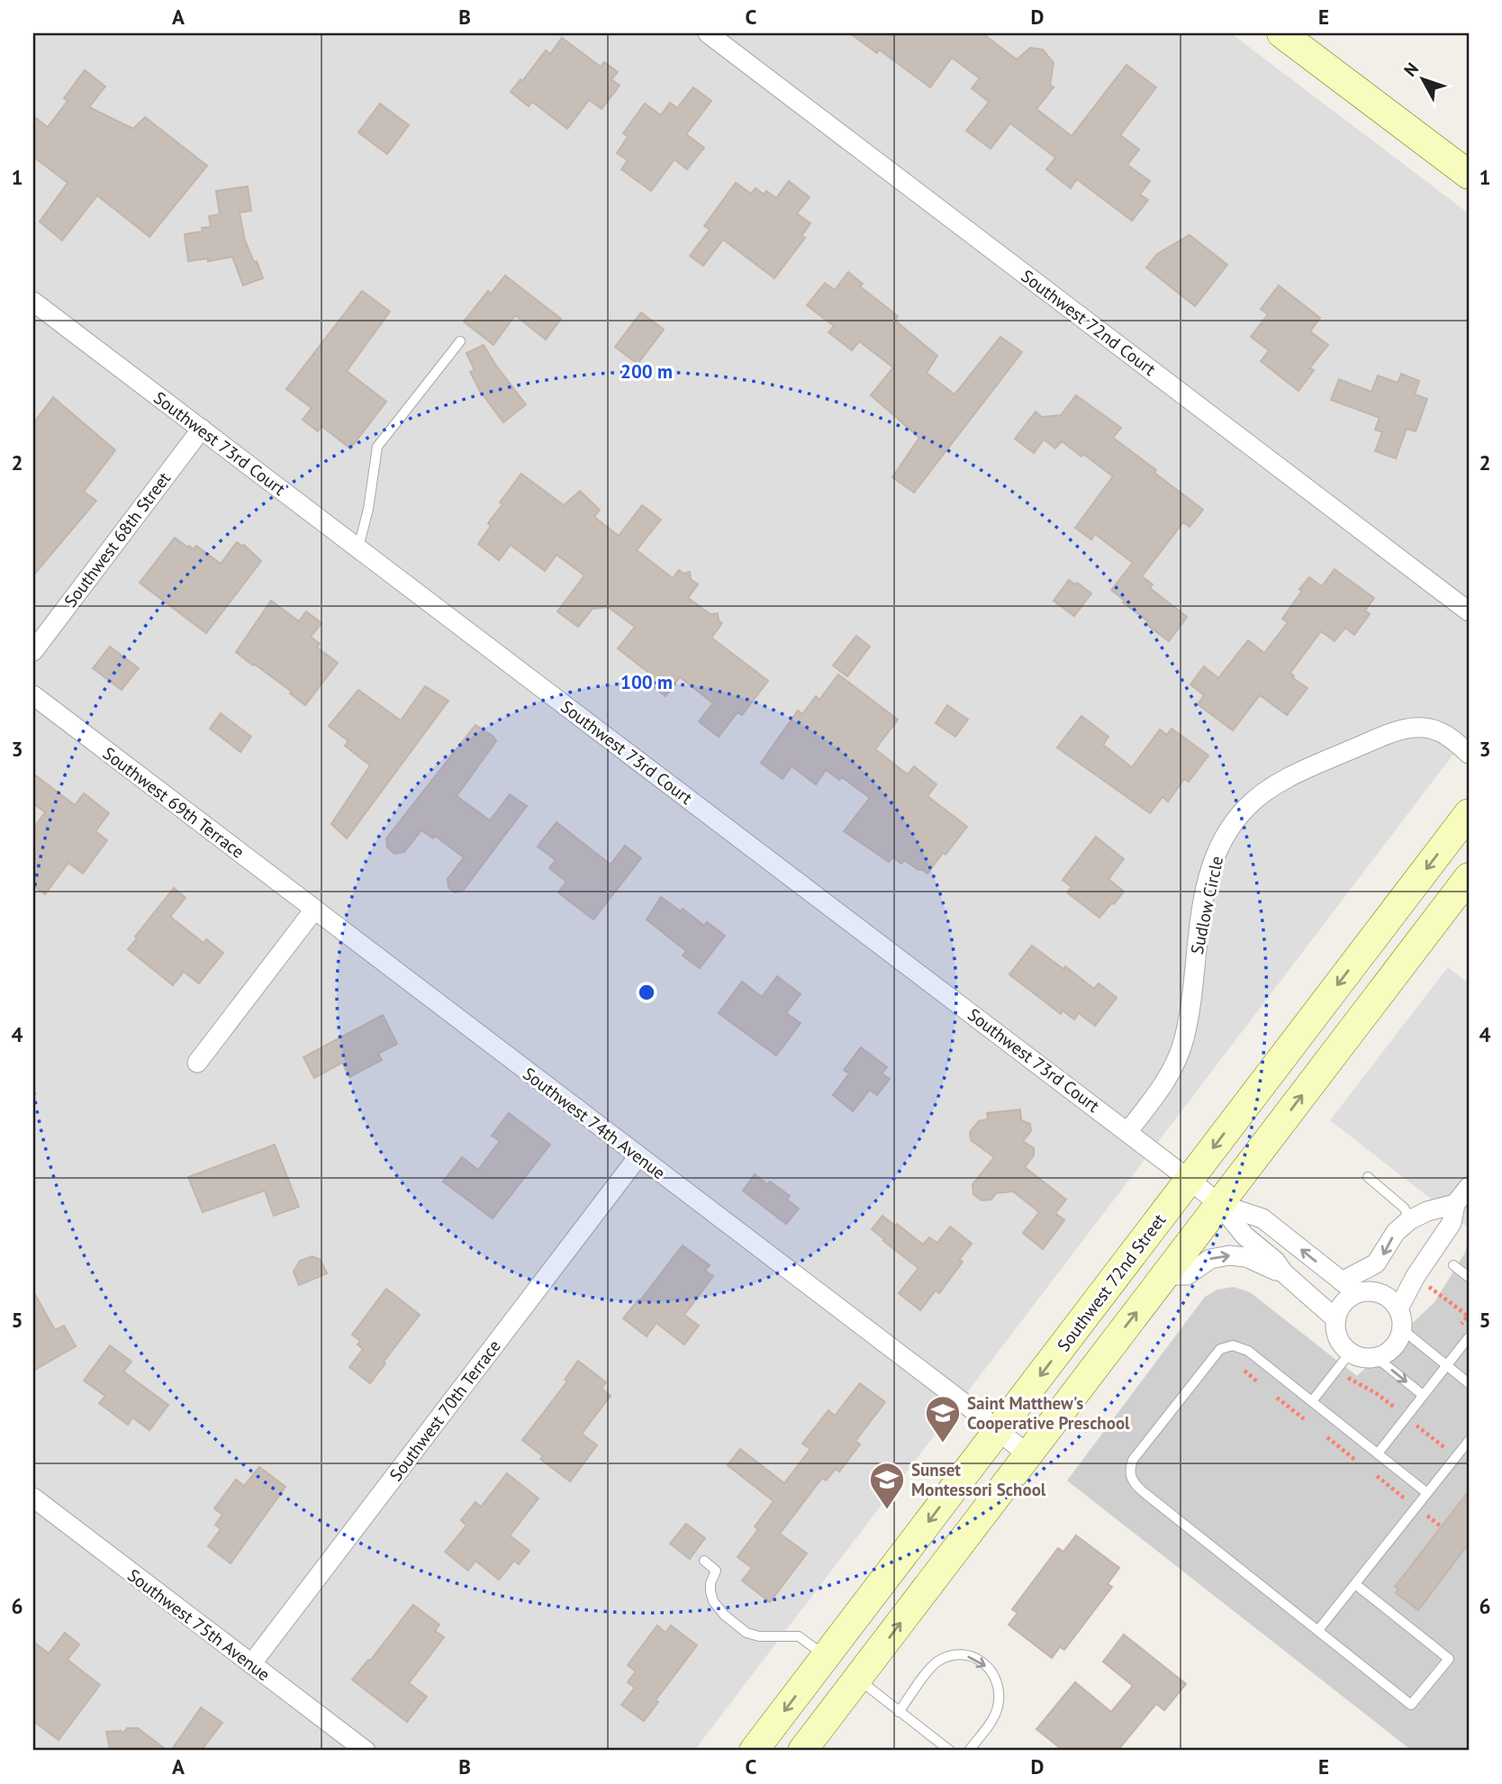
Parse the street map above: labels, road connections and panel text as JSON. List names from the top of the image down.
{
  "streets": {
    "main road": ["Southwest 72nd Street"],
    "street": [
      "Southwest 72nd Court",
      "Southwest 73rd Court",
      "Southwest 68th Street",
      "Southwest 69th Terrace",
      "Sudlow Circle",
      "Southwest 74th Avenue",
      "Southwest 70th Terrace",
      "Southwest 75th Avenue"
    ]
  },
  "crossings": [
    ["Southwest 73rd Court", "Southwest 68th Street"],
    ["Southwest 73rd Court", "Sudlow Circle"],
    ["Southwest 73rd Court", "Southwest 72nd Street"],
    ["Southwest 69th Terrace", "Southwest 74th Avenue"],
    ["Southwest 74th Avenue", "Southwest 72nd Street"],
    ["Southwest 74th Avenue", "Southwest 70th Terrace"],
    ["Southwest 70th Terrace", "Southwest 75th Avenue"]
  ],
  "places": {
    "school or university": ["Saint Matthew's Cooperative Preschool", "Sunset Montessori School"]
  },
  "north": "top left",
  "grid": {
    "columns": [
      "A",
      "B",
      "C",
      "D",
      "E"
    ],
    "rows": [
      "1",
      "2",
      "3",
      "4",
      "5",
      "6"
    ]
  },
  "rings": ["200 m", "100 m"]
}
